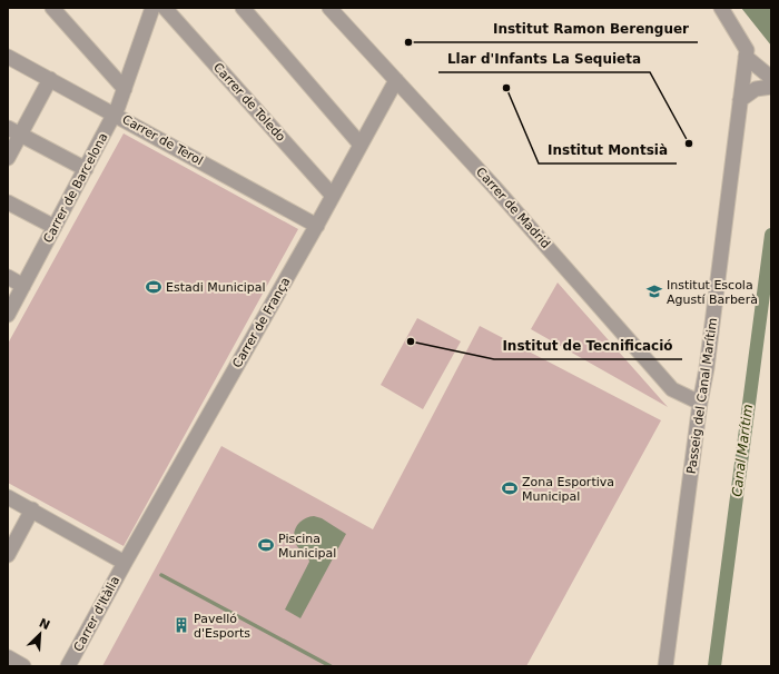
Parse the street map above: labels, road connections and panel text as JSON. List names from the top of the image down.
{
  "streets": {
    "street": [
      "Carrer de Toledo",
      "Carrer de Terol",
      "Carrer de Barcelona",
      "Carrer de Madrid",
      "Carrer de França",
      "Passeig del Canal Marítim",
      "Carrer d'Itàlia"
    ]
  },
  "crossings": [
    ["Carrer de Toledo", "Carrer de França"],
    ["Carrer de Terol", "Carrer de Barcelona"],
    ["Carrer de Terol", "Carrer de França"],
    ["Carrer de Madrid", "Carrer de França"],
    ["Carrer de Madrid", "Passeig del Canal Marítim"],
    ["Carrer de França", "Carrer d'Itàlia"]
  ],
  "water": ["Canal Marítim"],
  "places": {
    "other": [
      "Institut Ramon Berenguer",
      "Institut Montsià",
      "Llar d'Infants La Sequieta",
      "Institut de Tecnificació"
    ],
    "sports": ["Estadi Municipal", "Zona Esportiva Municipal", "Piscina Municipal"],
    "school or university": ["Institut Escola Agustí Barberà"],
    "building": ["Pavelló d'Esports"]
  },
  "north": "top right"
}
